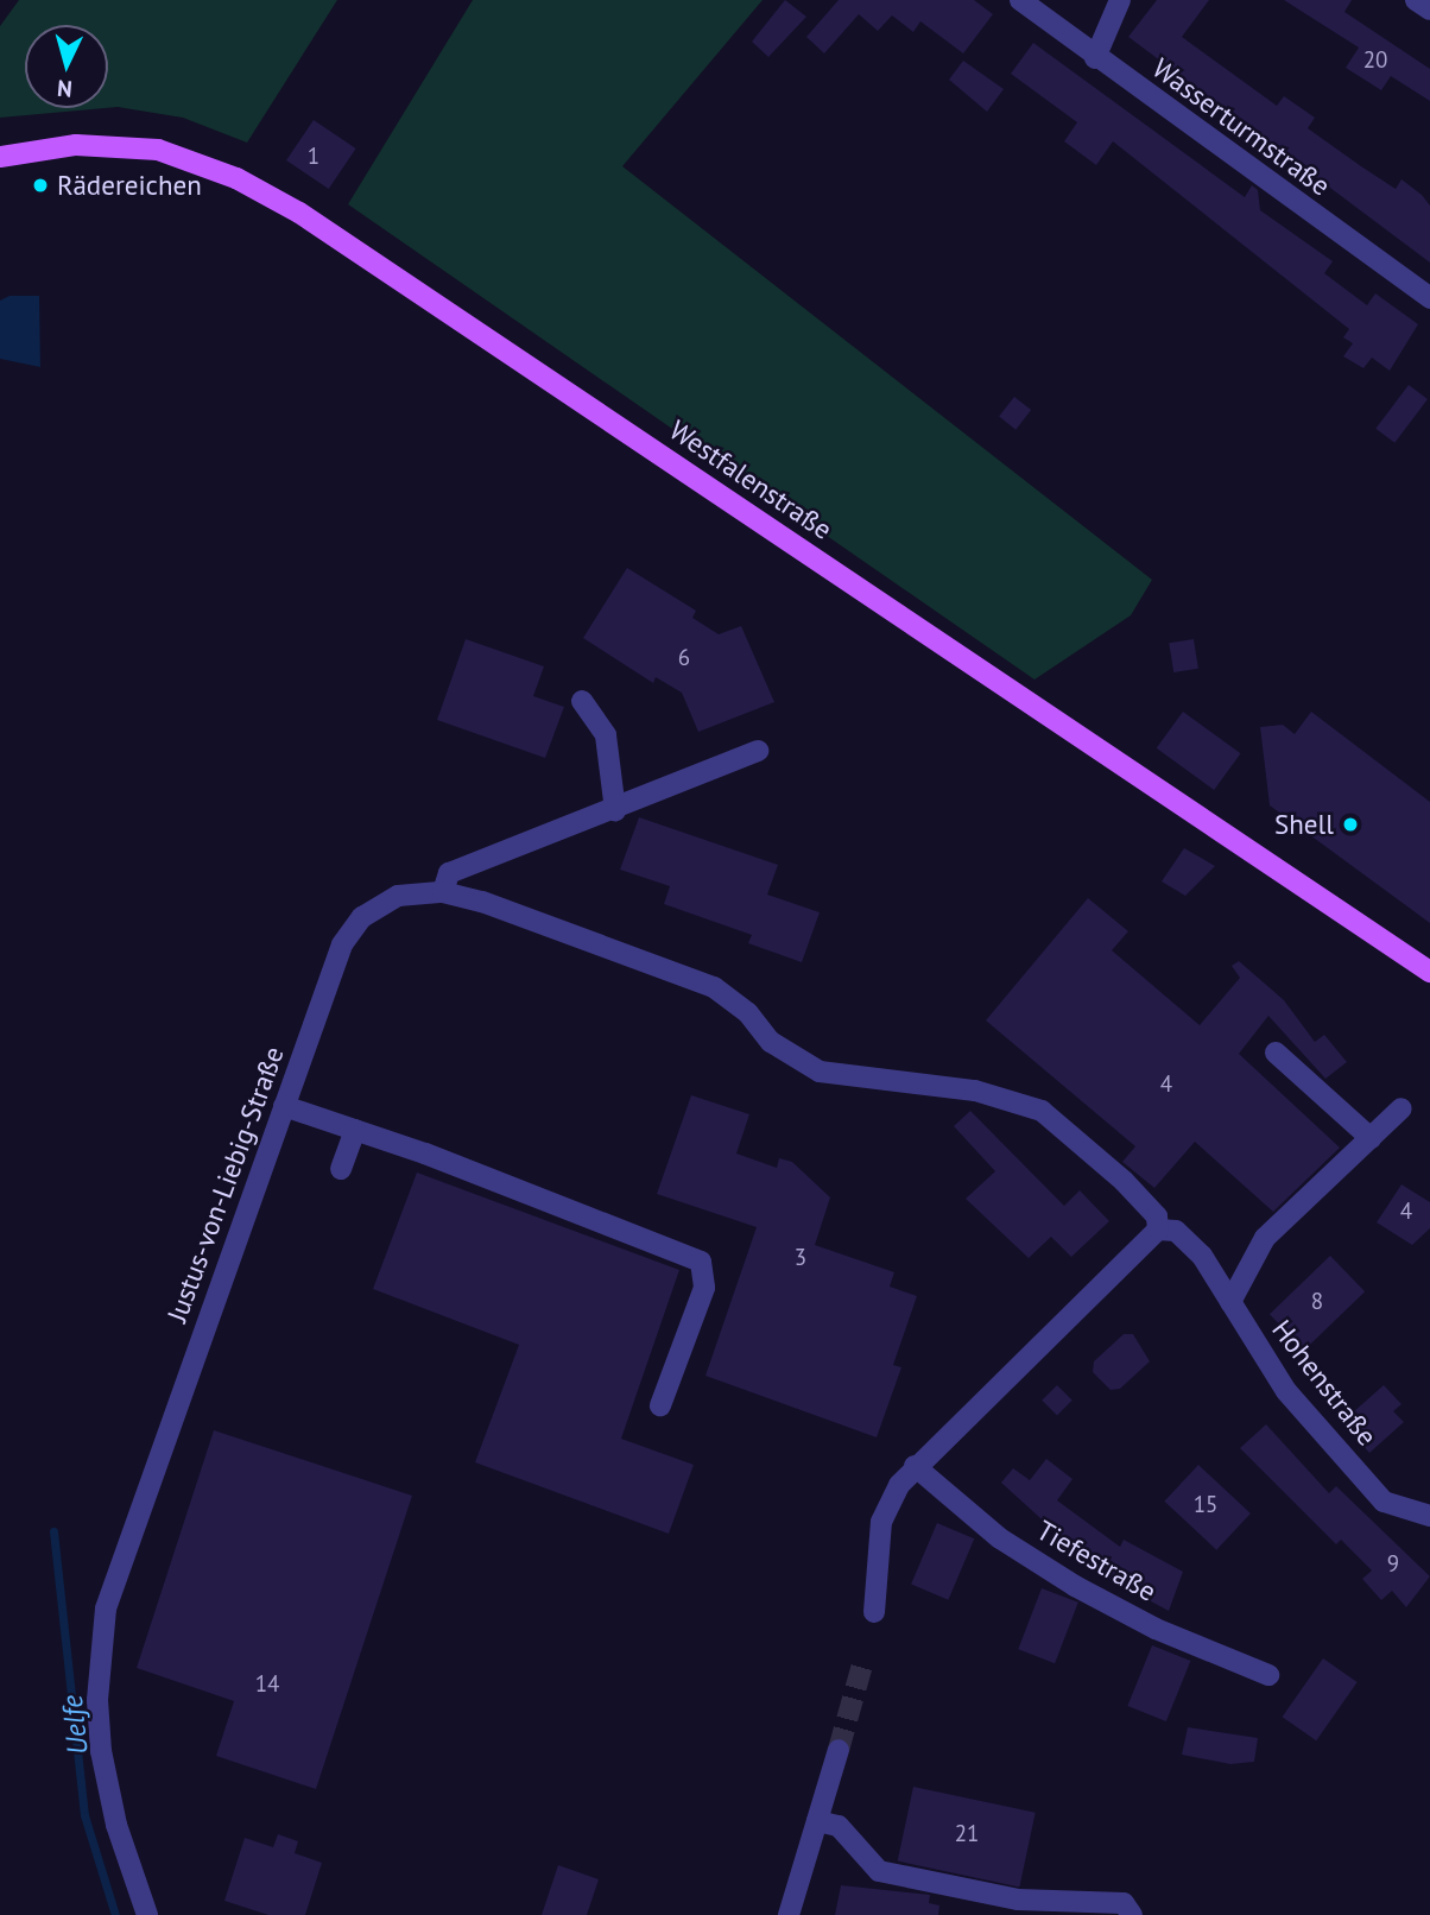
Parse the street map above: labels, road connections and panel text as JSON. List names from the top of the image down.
{
  "streets": {
    "main road": ["Westfalenstraße"],
    "street": [
      "Wasserturmstraße",
      "Justus-von-Liebig-Straße",
      "Hohenstraße",
      "Tiefestraße"
    ]
  },
  "crossings": [
    ["Justus-von-Liebig-Straße", "Hohenstraße"]
  ],
  "water": ["Uelfe"],
  "places": ["Rädereichen", "Shell"],
  "house_numbers": [
    "20",
    "1",
    "6",
    "4",
    "4",
    "3",
    "8",
    "15",
    "9",
    "14",
    "21"
  ],
  "north": "bottom"
}
